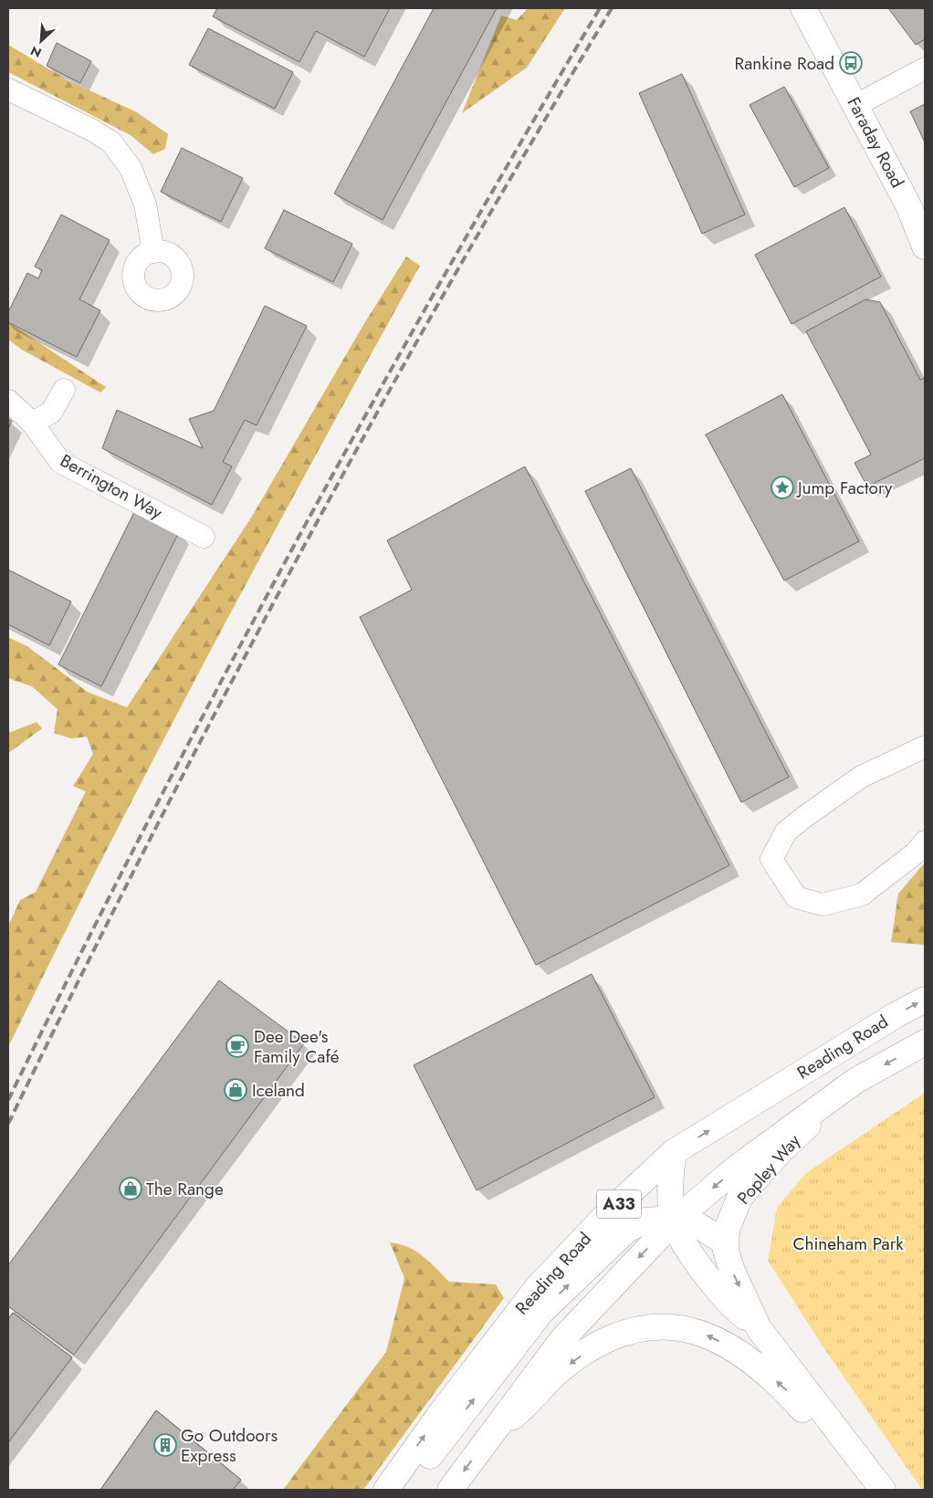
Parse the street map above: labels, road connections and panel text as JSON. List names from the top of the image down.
{
  "streets": {
    "main road": [
      "Faraday Road",
      "Reading Road",
      "Popley Way",
      "A33"
    ],
    "street": ["Berrington Way"]
  },
  "crossings": [
    ["Reading Road", "Popley Way"],
    ["Reading Road", "A33"],
    ["Popley Way", "A33"]
  ],
  "parks": ["Chineham Park"],
  "places": {
    "bus stop": ["Rankine Road"],
    "place": ["Jump Factory"],
    "cafe": ["Dee Dee's Family Café"],
    "shop": ["Iceland", "The Range"],
    "building": ["Go Outdoors Express"]
  },
  "north": "bottom left"
}
